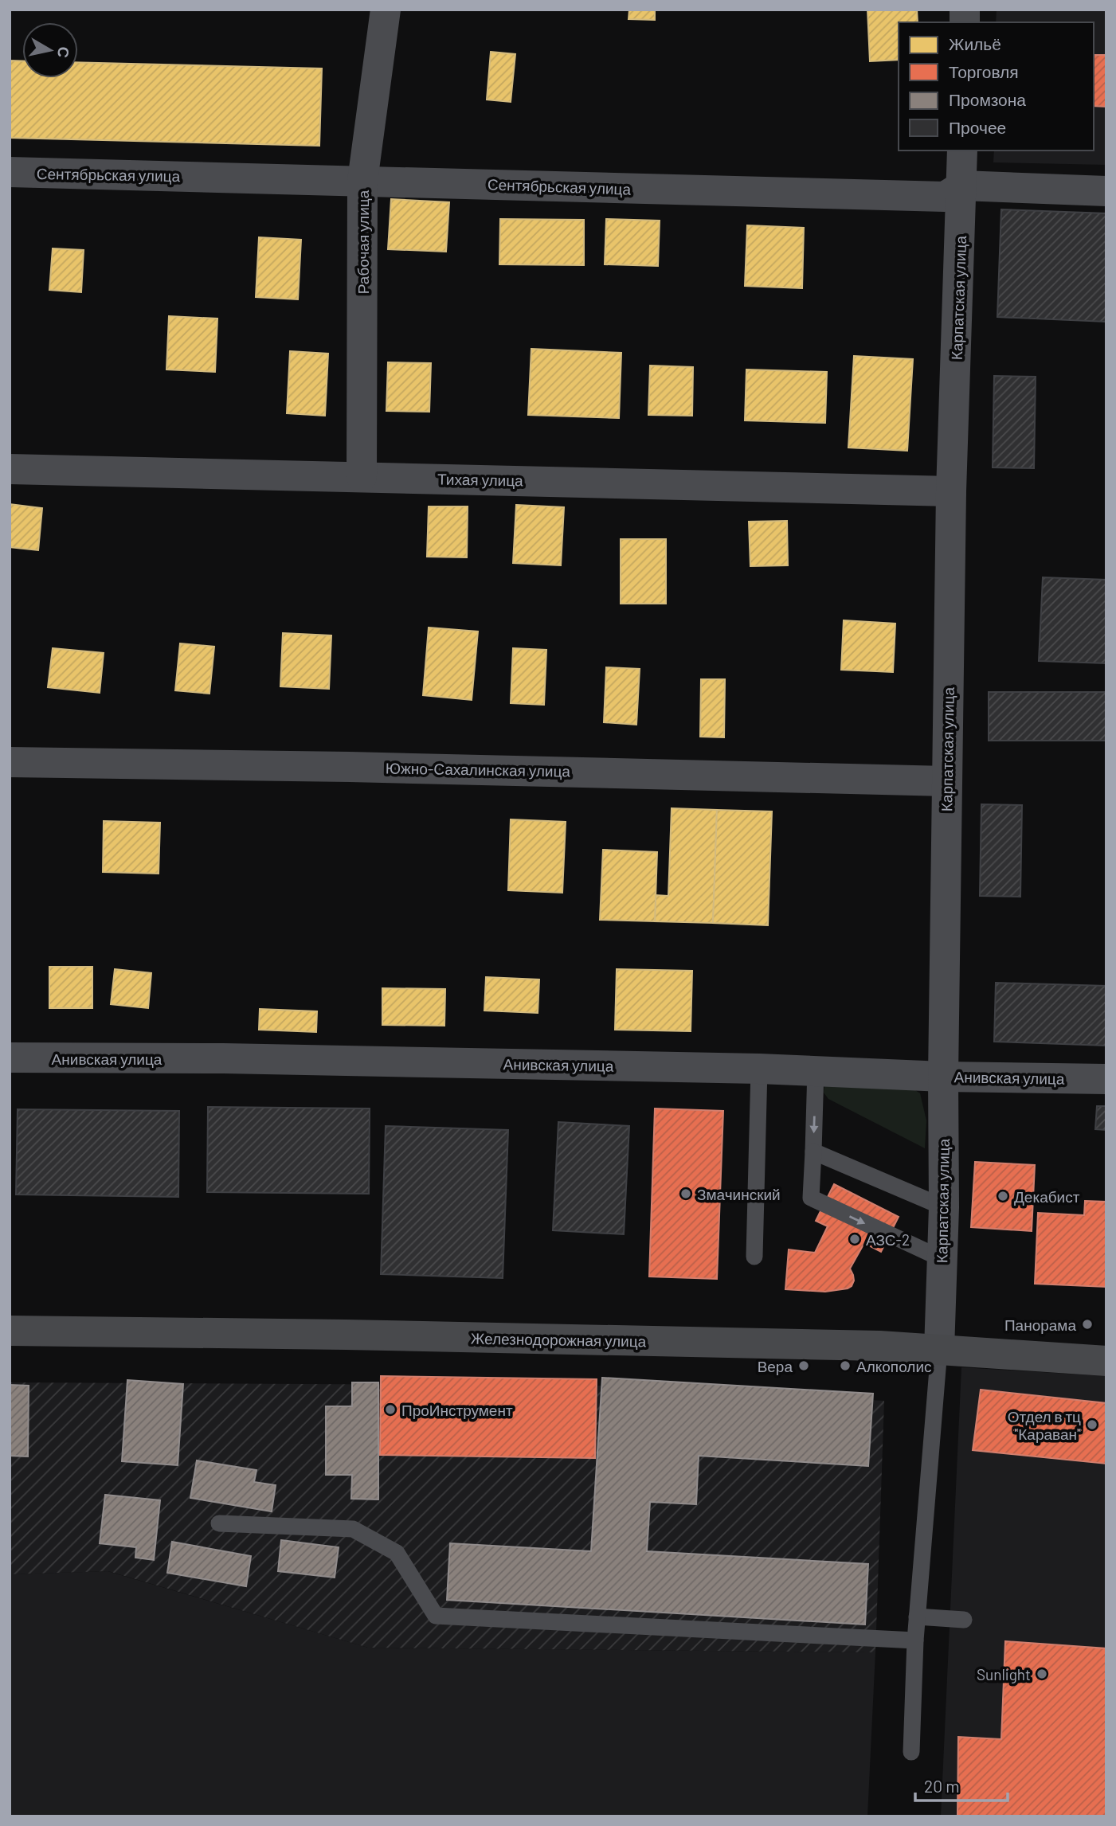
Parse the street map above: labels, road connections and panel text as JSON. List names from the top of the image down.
{
  "streets": {
    "main road": ["Железнодорожная улица"],
    "street": [
      "Сентябрьская улица",
      "Рабочая улица",
      "Карпатская улица",
      "Тихая улица",
      "Южно-Сахалинская улица",
      "Анивская улица"
    ]
  },
  "crossings": [
    ["Сентябрьская улица", "Рабочая улица"],
    ["Сентябрьская улица", "Карпатская улица"],
    ["Рабочая улица", "Тихая улица"],
    ["Карпатская улица", "Тихая улица"],
    ["Карпатская улица", "Южно-Сахалинская улица"],
    ["Карпатская улица", "Анивская улица"],
    ["Карпатская улица", "Железнодорожная улица"]
  ],
  "places": [
    "Змачинский",
    "Декабист",
    "АЗС-2",
    "Панорама",
    "Вера",
    "Алкополис",
    "ПроИнструмент",
    "Отдел в тц \"Караван\"",
    "Sunlight"
  ],
  "legend": [
    "Жильё",
    "Торговля",
    "Промзона",
    "Прочее"
  ],
  "scale_bar": "20 m",
  "north": "right"
}
